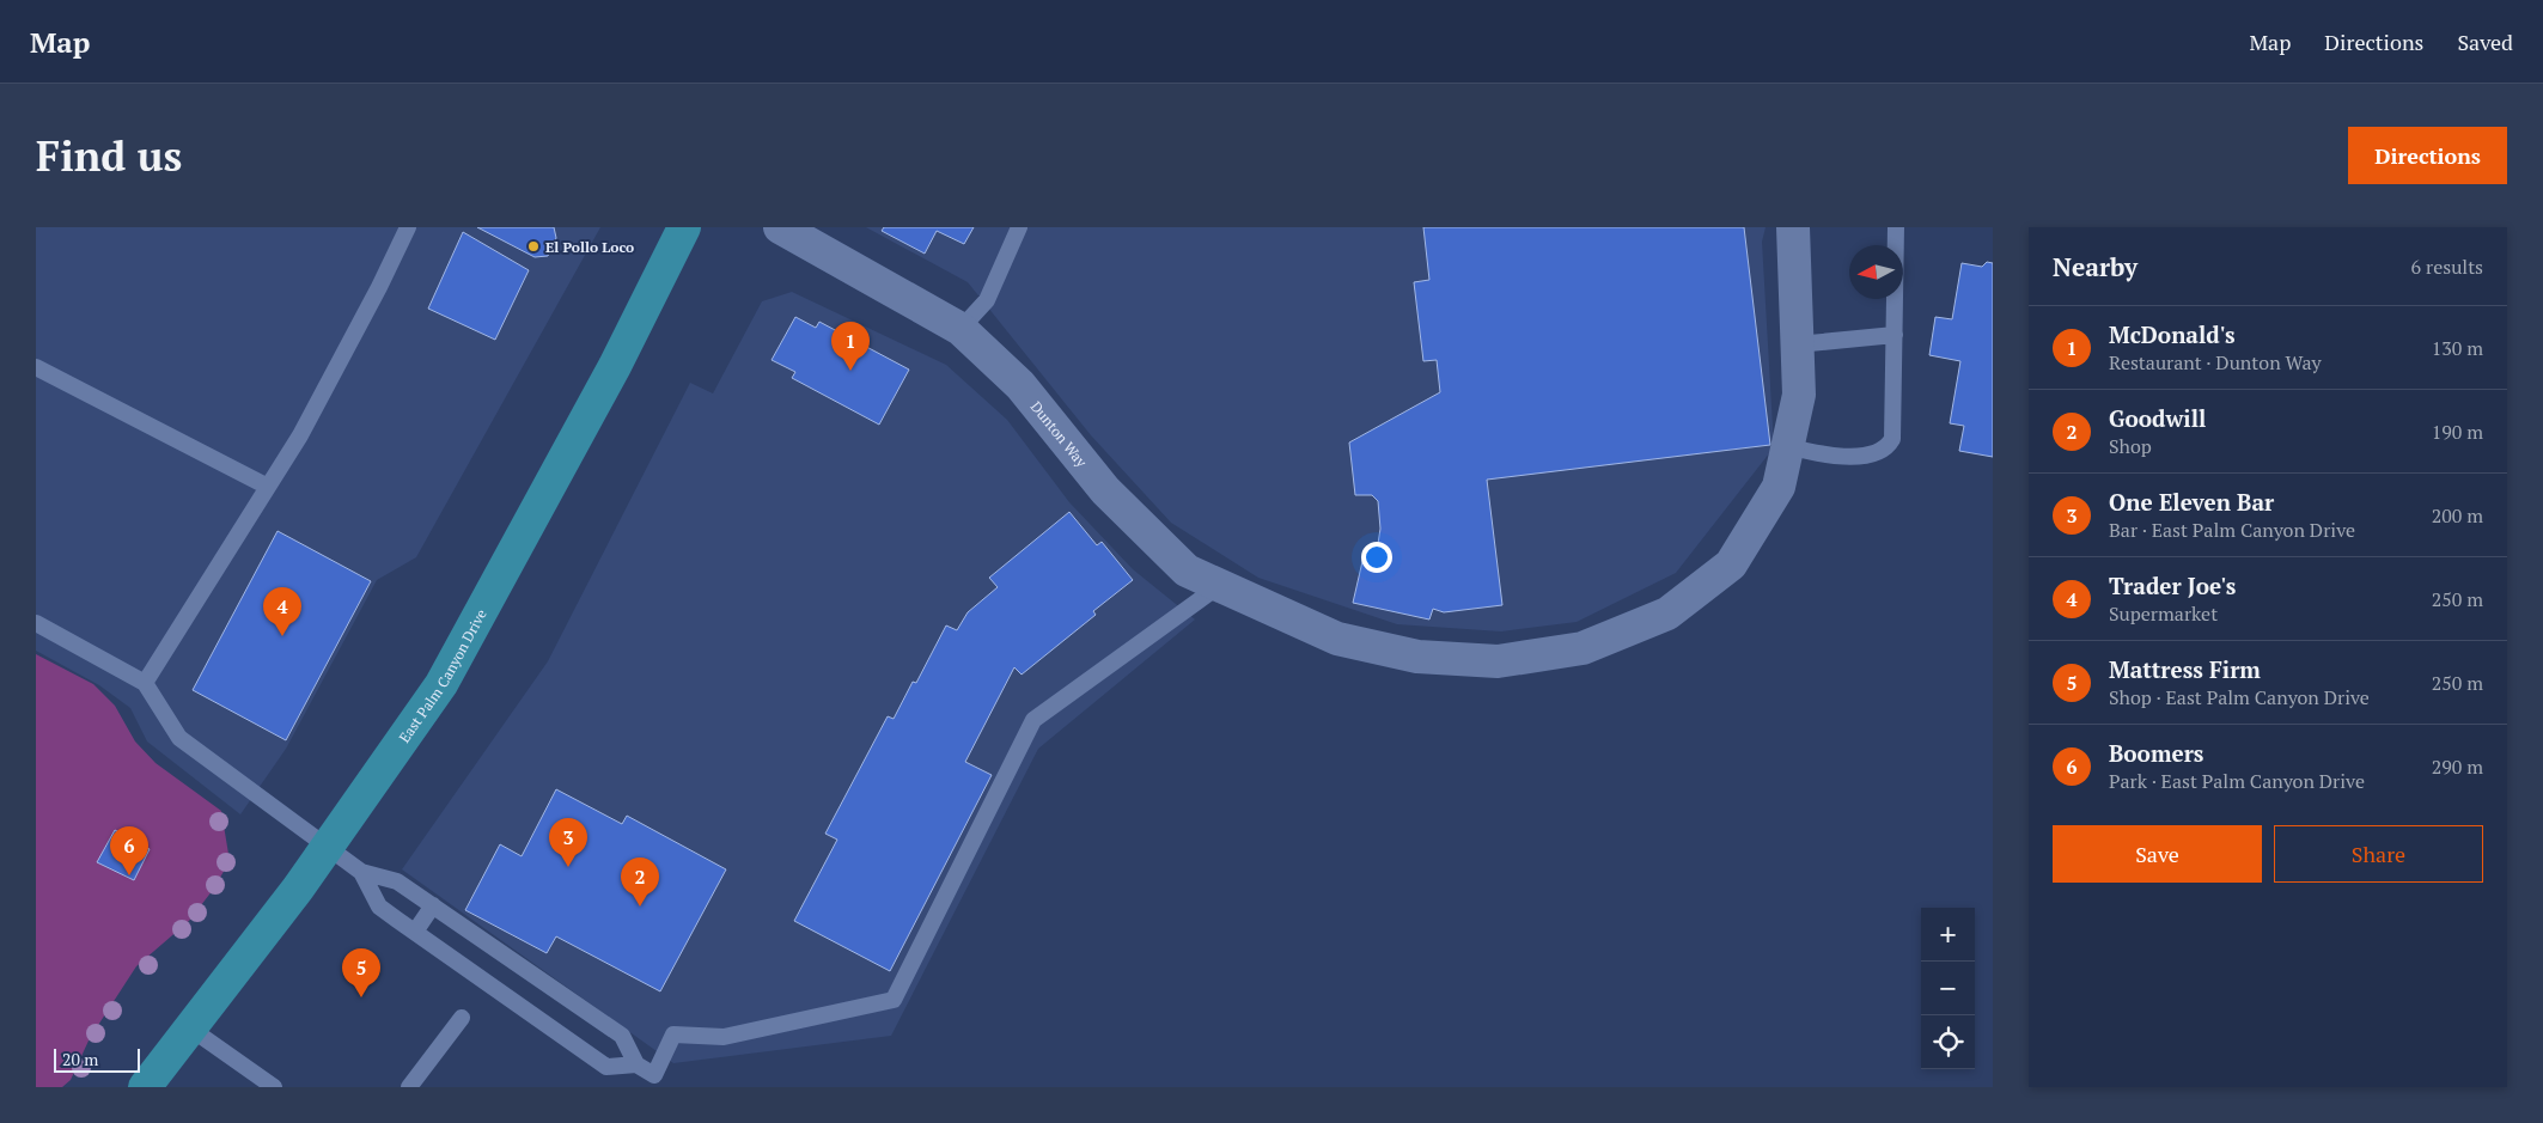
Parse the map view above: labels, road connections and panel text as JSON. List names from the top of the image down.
{
  "streets": {
    "main road": ["East Palm Canyon Drive"],
    "street": ["Dunton Way"]
  },
  "places": ["El Pollo Loco"],
  "scale_bar": "20 m",
  "north": "left",
  "page": {
    "header": "Map",
    "nav": ["Map", "Directions", "Saved"],
    "buttons": [
      "Directions",
      ["Save", "Share"]
    ],
    "title": "Find us",
    "heading": ["Nearby", "6 results"],
    "list": [
      {
        "mark": "1",
        "name": "McDonald's",
        "note": "Restaurant · Dunton Way",
        "value": "130 m"
      },
      {
        "mark": "2",
        "name": "Goodwill",
        "note": "Shop",
        "value": "190 m"
      },
      {
        "mark": "3",
        "name": "One Eleven Bar",
        "note": "Bar · East Palm Canyon Drive",
        "value": "200 m"
      },
      {
        "mark": "4",
        "name": "Trader Joe's",
        "note": "Supermarket",
        "value": "250 m"
      },
      {
        "mark": "5",
        "name": "Mattress Firm",
        "note": "Shop · East Palm Canyon Drive",
        "value": "250 m"
      },
      {
        "mark": "6",
        "name": "Boomers",
        "note": "Park · East Palm Canyon Drive",
        "value": "290 m"
      }
    ],
    "pins": [
      "1",
      "4",
      "3",
      "6",
      "2",
      "5"
    ],
    "map_buttons": ["+", "−"],
    "scale": "20 m"
  }
}
